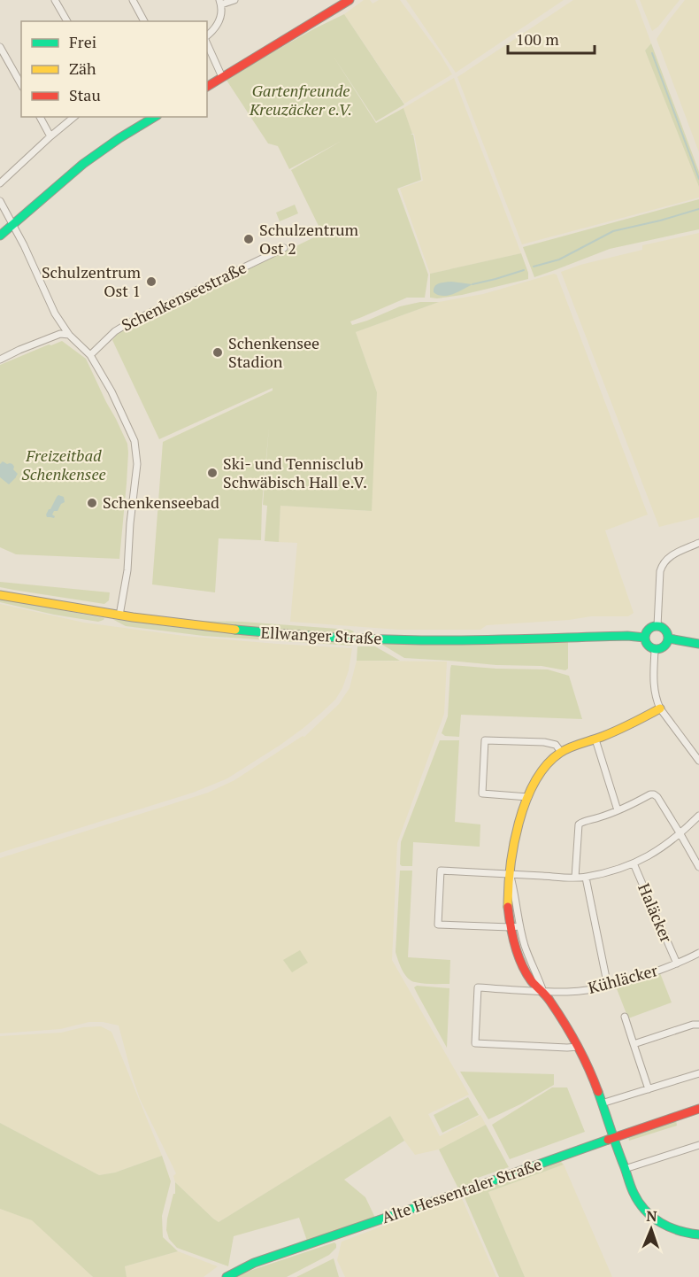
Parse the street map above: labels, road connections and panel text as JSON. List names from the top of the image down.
{
  "streets": {
    "street": [
      "Schenkenseestraße",
      "Ellwanger Straße",
      "Haläcker",
      "Kühläcker",
      "Alte Hessentaler Straße"
    ]
  },
  "crossings": [
    ["Haläcker", "Kühläcker"]
  ],
  "parks": ["Gartenfreunde Kreuzäcker e.V.", "Freizeitbad Schenkensee"],
  "places": [
    "Schulzentrum Ost 2",
    "Schulzentrum Ost 1",
    "Schenkensee Stadion",
    "Ski- und Tennisclub Schwäbisch Hall e.V.",
    "Schenkenseebad"
  ],
  "legend": ["Frei", "Zäh", "Stau"],
  "scale_bar": "100 m",
  "north": "top"
}
